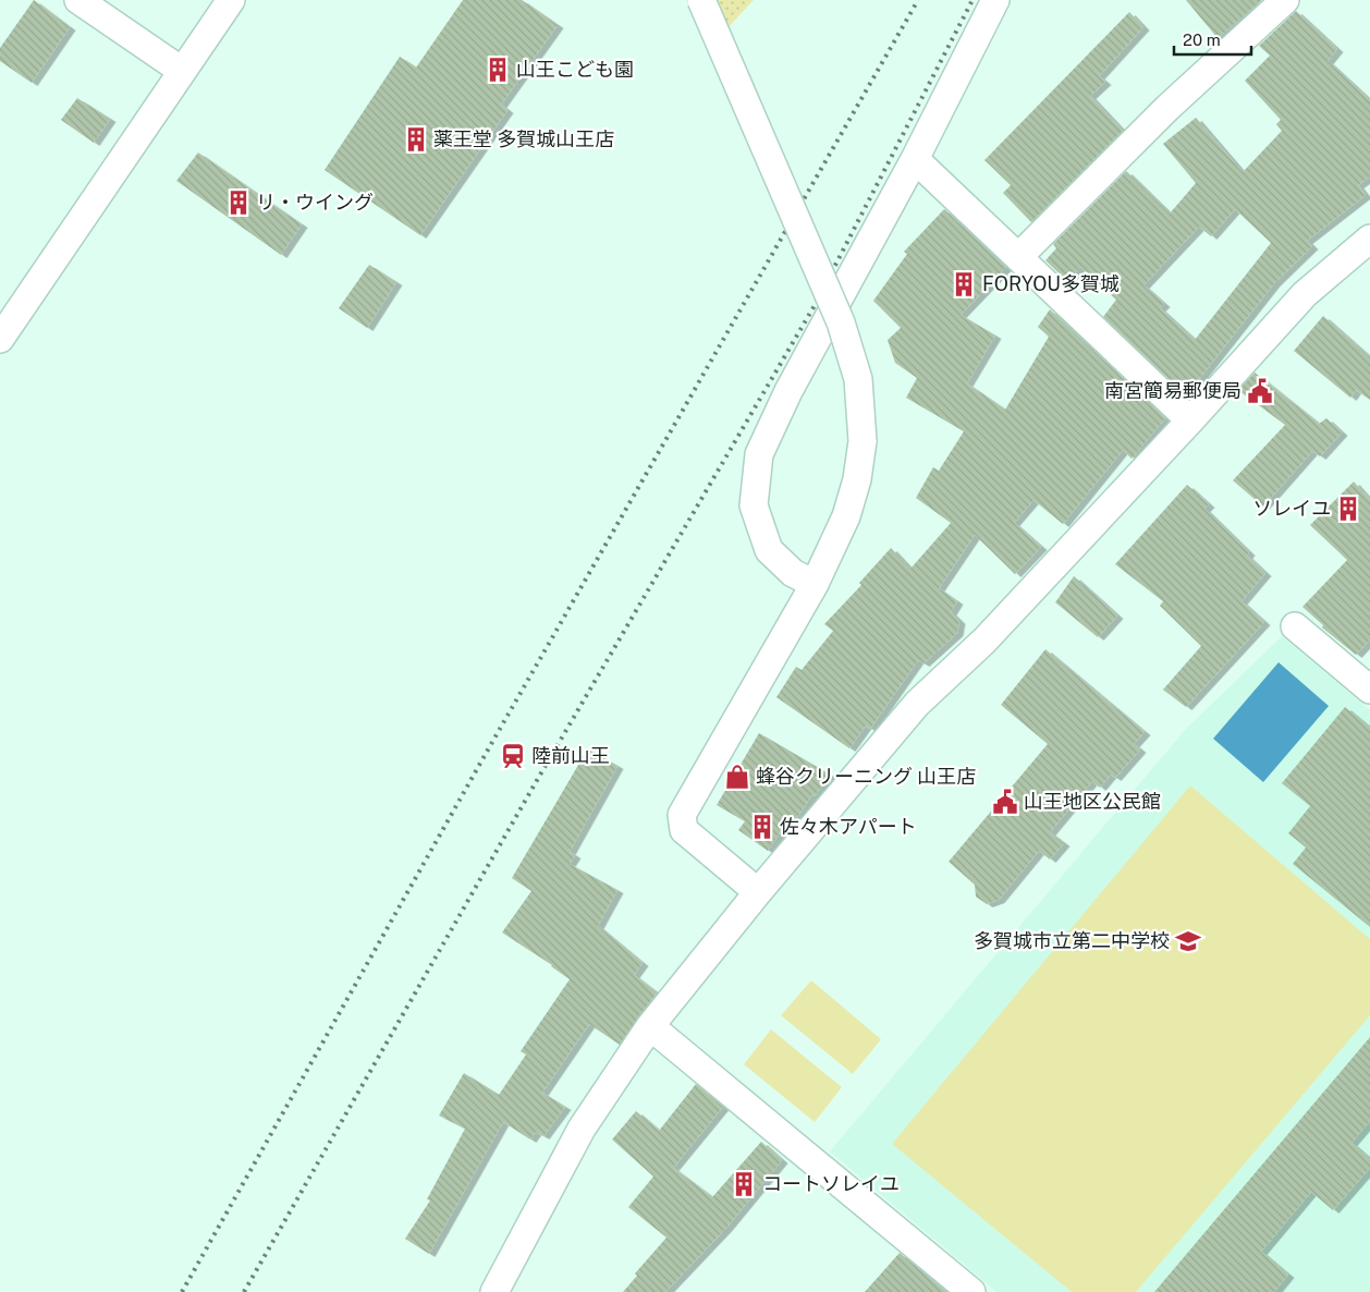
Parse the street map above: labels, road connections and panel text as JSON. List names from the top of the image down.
{
  "places": {
    "building": [
      "山王こども園",
      "薬王堂 多賀城山王店",
      "リ・ウイング",
      "FORYOU多賀城",
      "ソレイユ",
      "佐々木アパート",
      "コートソレイユ"
    ],
    "public building": ["南宮簡易郵便局", "山王地区公民館"],
    "station": ["陸前山王"],
    "shop": ["蜂谷クリーニング 山王店"],
    "school or university": ["多賀城市立第二中学校"]
  },
  "scale_bar": "20 m"
}
